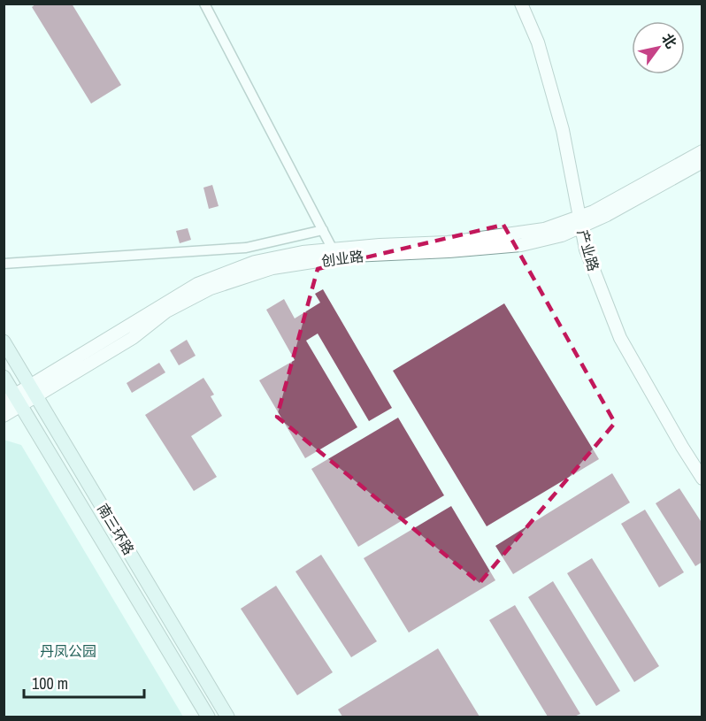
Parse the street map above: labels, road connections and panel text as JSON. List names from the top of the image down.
{
  "streets": {
    "main road": ["南三环路"],
    "street": ["产业路", "创业路"]
  },
  "crossings": [
    ["产业路", "创业路"],
    ["创业路", "南三环路"]
  ],
  "parks": ["丹凤公园"],
  "scale_bar": "100 m",
  "north": "top right"
}
